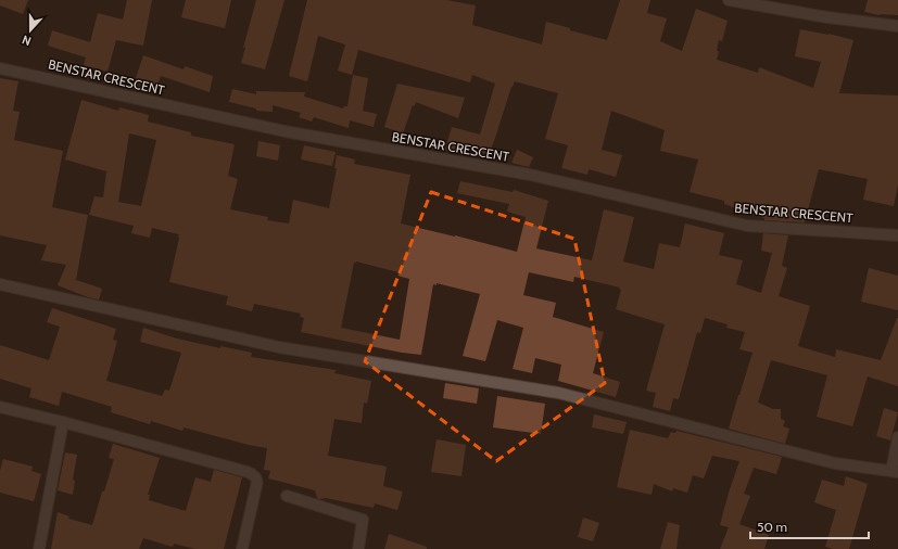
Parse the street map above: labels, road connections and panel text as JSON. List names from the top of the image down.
{
  "streets": {
    "street": ["BENSTAR CRESCENT"]
  },
  "scale_bar": "50 m",
  "north": "bottom"
}
